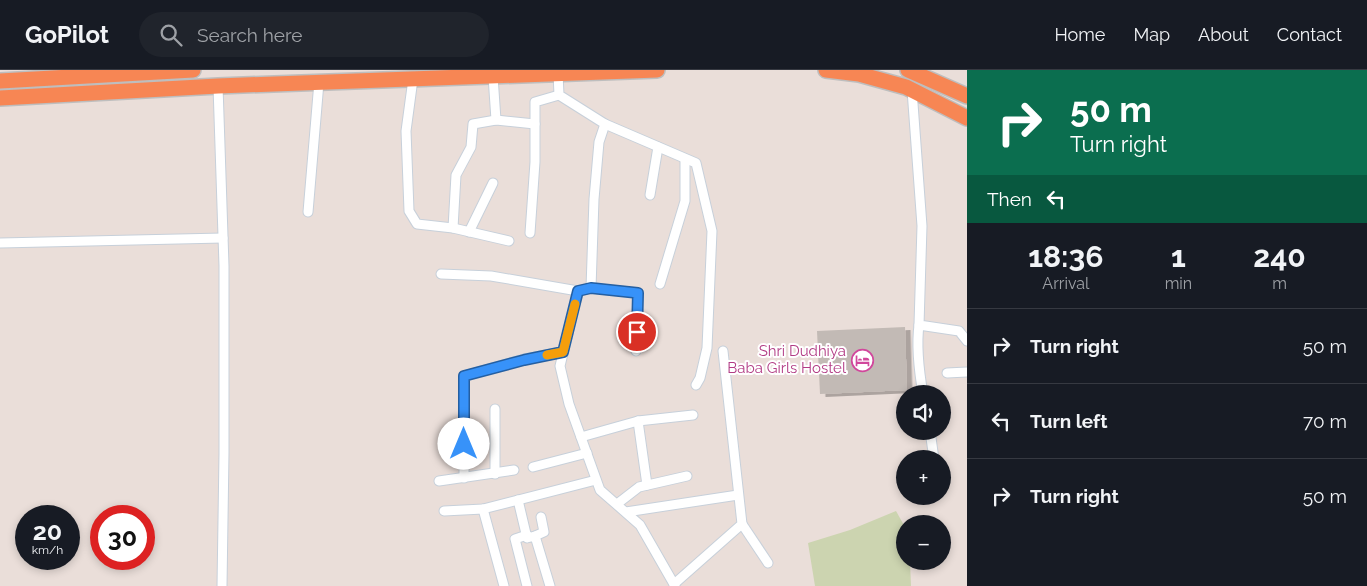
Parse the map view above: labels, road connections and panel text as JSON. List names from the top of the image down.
{
  "places": {
    "hotel": ["Shri Dudhiya Baba Girls Hostel"]
  },
  "page": {
    "header": "GoPilot",
    "search": "Search here",
    "nav": [
      "Home",
      "Map",
      "About",
      "Contact"
    ],
    "turn": ["50 m", "Turn right"],
    "then": "Then",
    "eta": [
      "18:36",
      "Arrival",
      "1",
      "min",
      "240",
      "m"
    ],
    "list": [
      {
        "name": "Turn right",
        "value": "50 m"
      },
      {
        "name": "Turn left",
        "value": "70 m"
      },
      {
        "name": "Turn right",
        "value": "50 m"
      }
    ],
    "map_buttons": ["+", "−"],
    "speed": "20 km/h",
    "limit": "30"
  }
}
